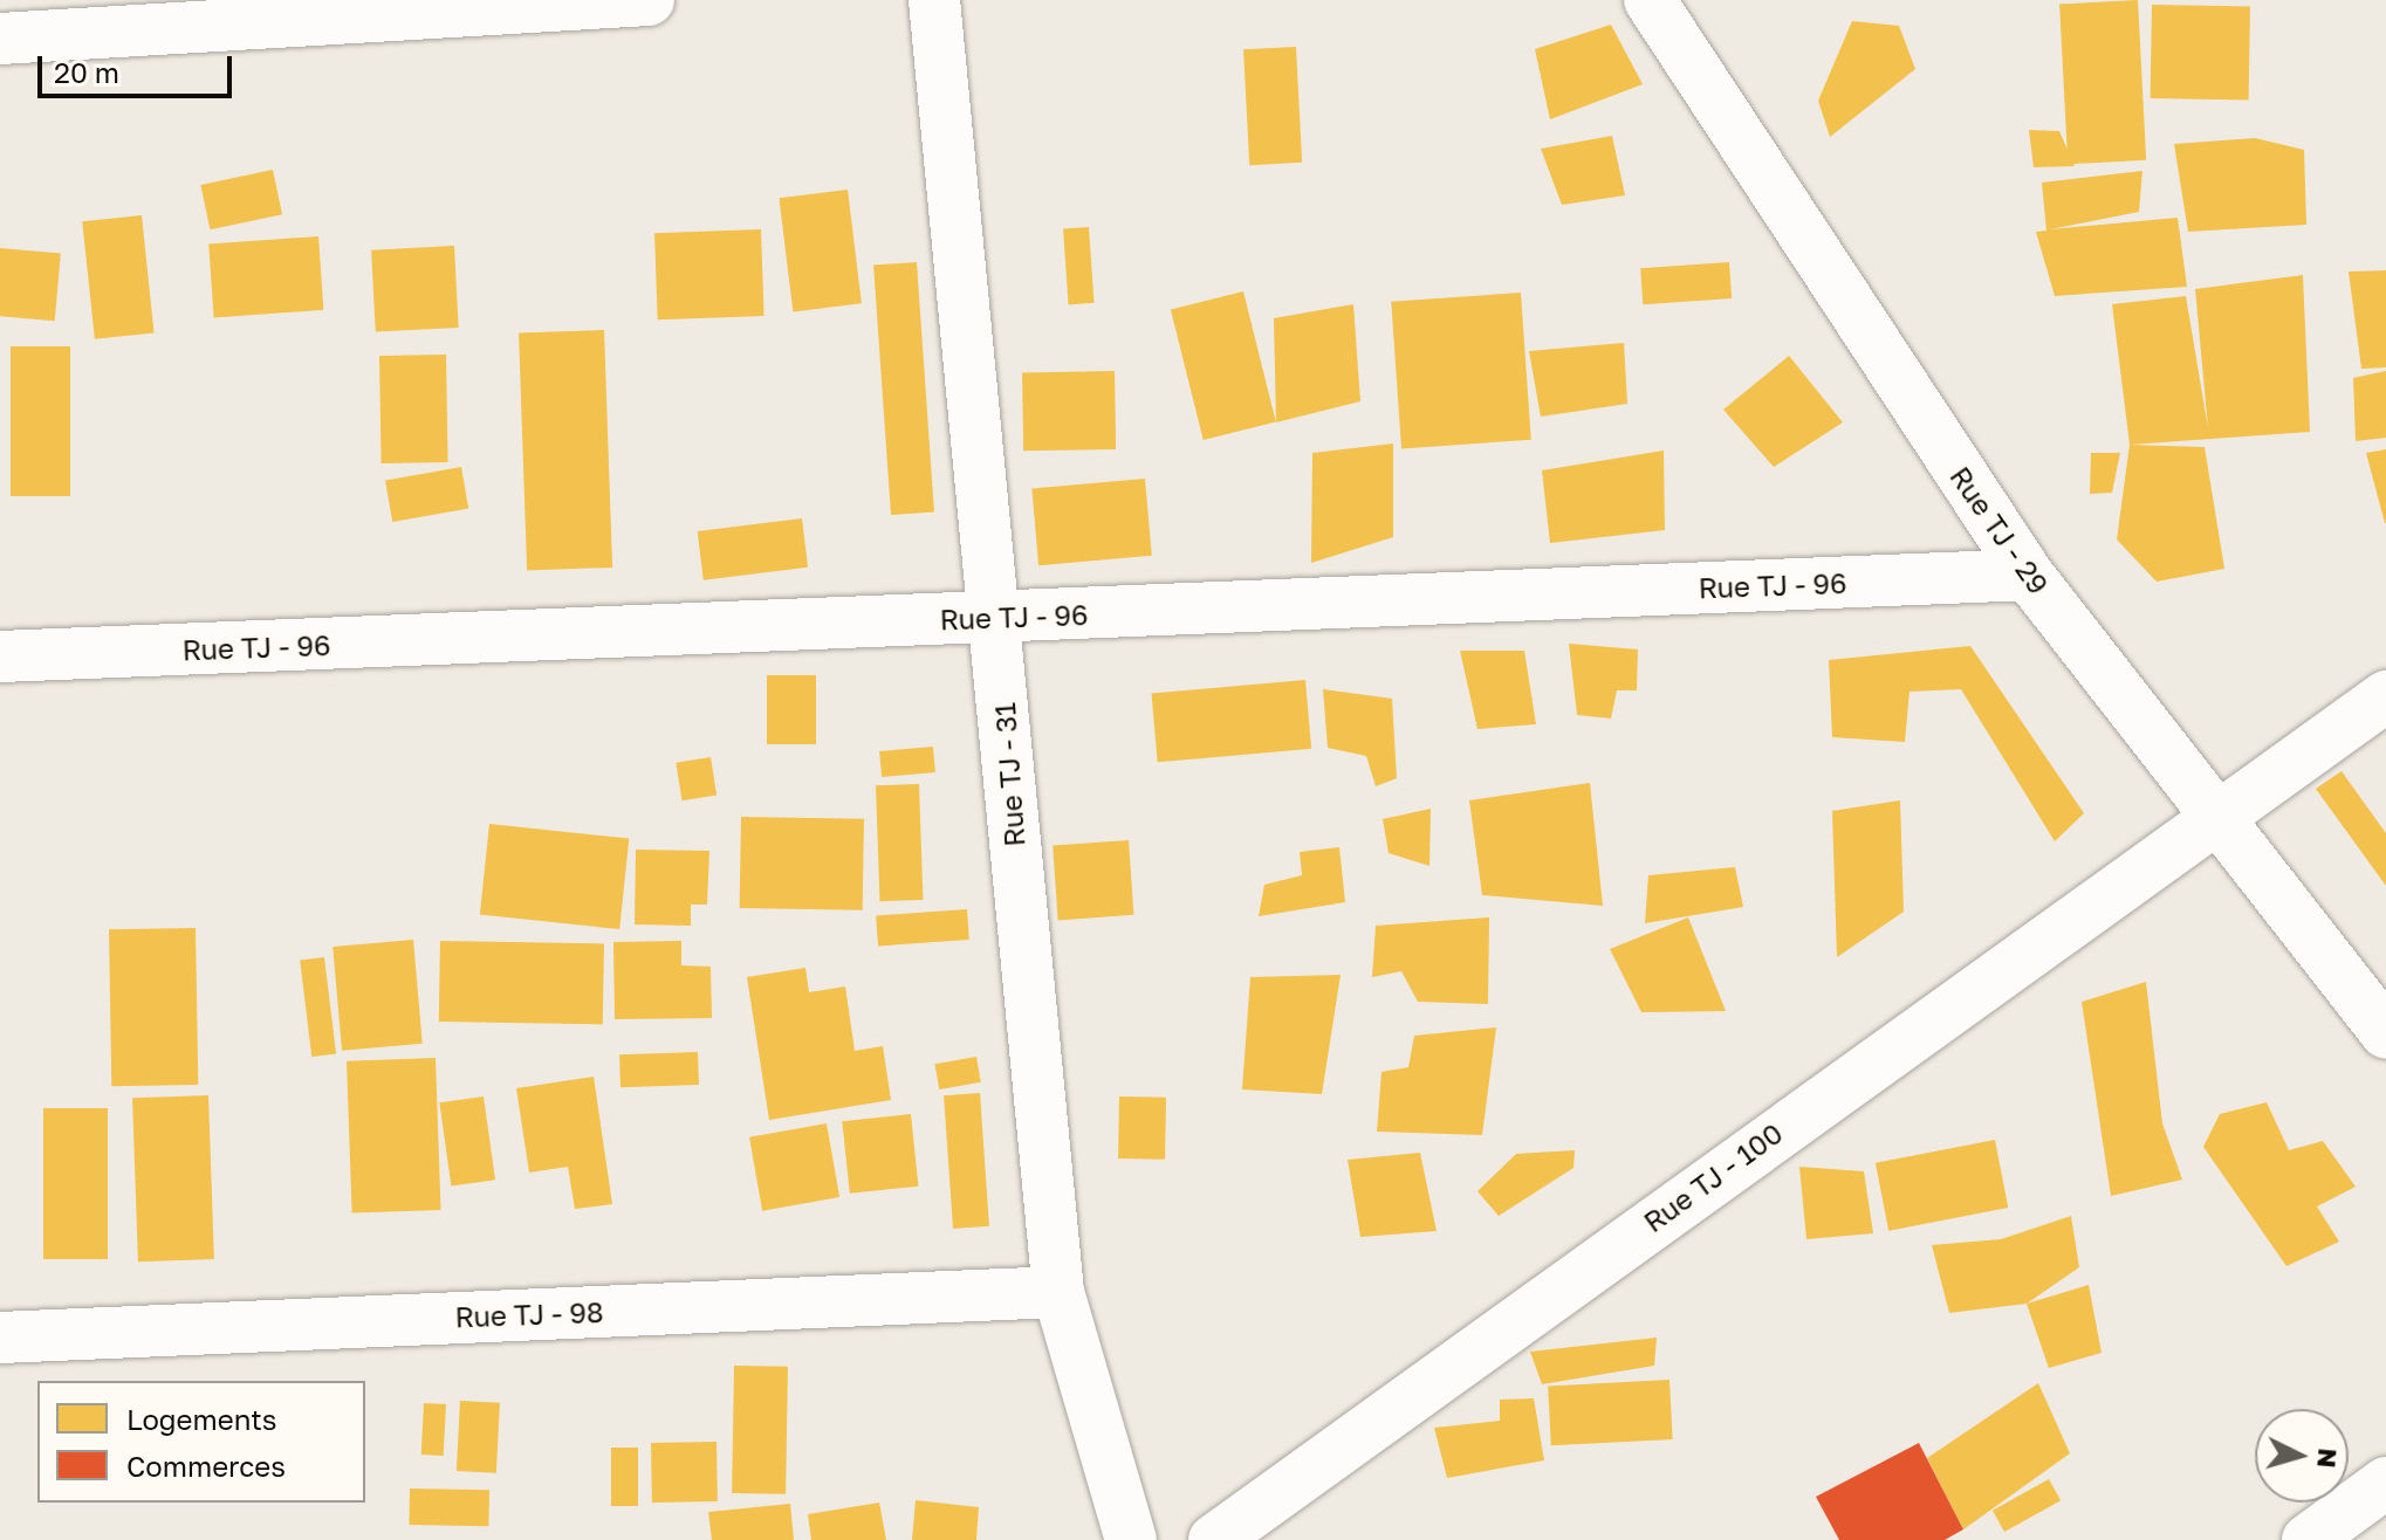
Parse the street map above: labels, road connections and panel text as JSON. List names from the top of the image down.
{
  "streets": {
    "street": [
      "Rue TJ - 29",
      "Rue TJ - 96",
      "Rue TJ - 31",
      "Rue TJ - 100",
      "Rue TJ - 98"
    ]
  },
  "crossings": [
    ["Rue TJ - 29", "Rue TJ - 96"],
    ["Rue TJ - 29", "Rue TJ - 100"],
    ["Rue TJ - 96", "Rue TJ - 31"],
    ["Rue TJ - 31", "Rue TJ - 98"]
  ],
  "legend": ["Logements", "Commerces"],
  "scale_bar": "20 m",
  "north": "right"
}
